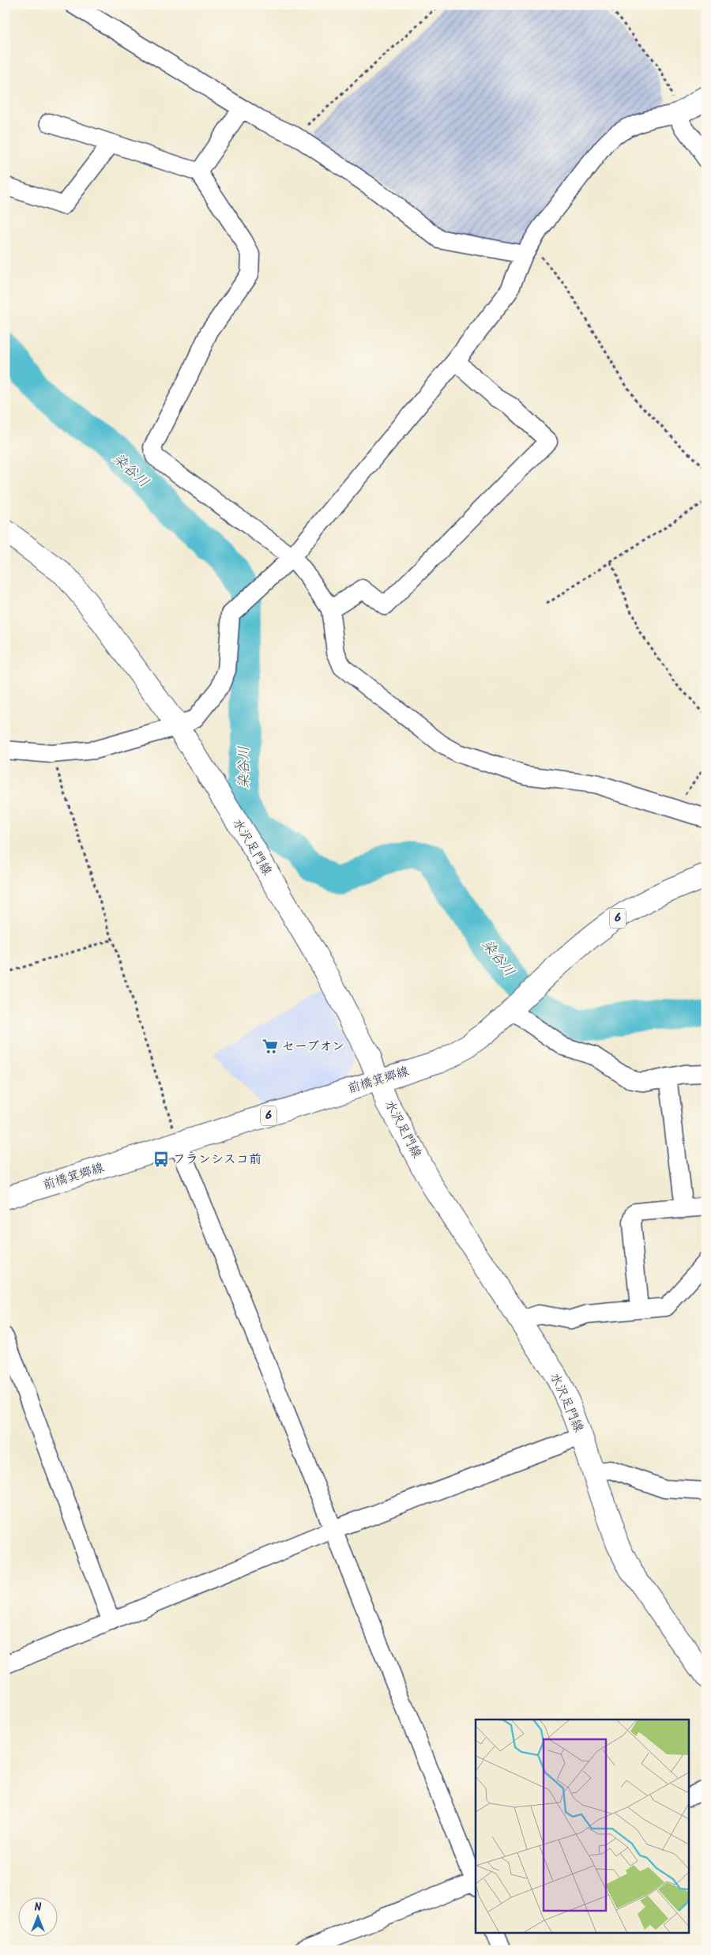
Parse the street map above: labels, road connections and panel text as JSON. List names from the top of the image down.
{
  "streets": {
    "main road": ["水沢足門線", "6", "前橋箕郷線"]
  },
  "crossings": [
    ["水沢足門線", "前橋箕郷線"]
  ],
  "water": ["染谷川"],
  "places": {
    "supermarket": ["セーブオン"],
    "bus stop": ["フランシスコ前"]
  },
  "north": "top"
}
